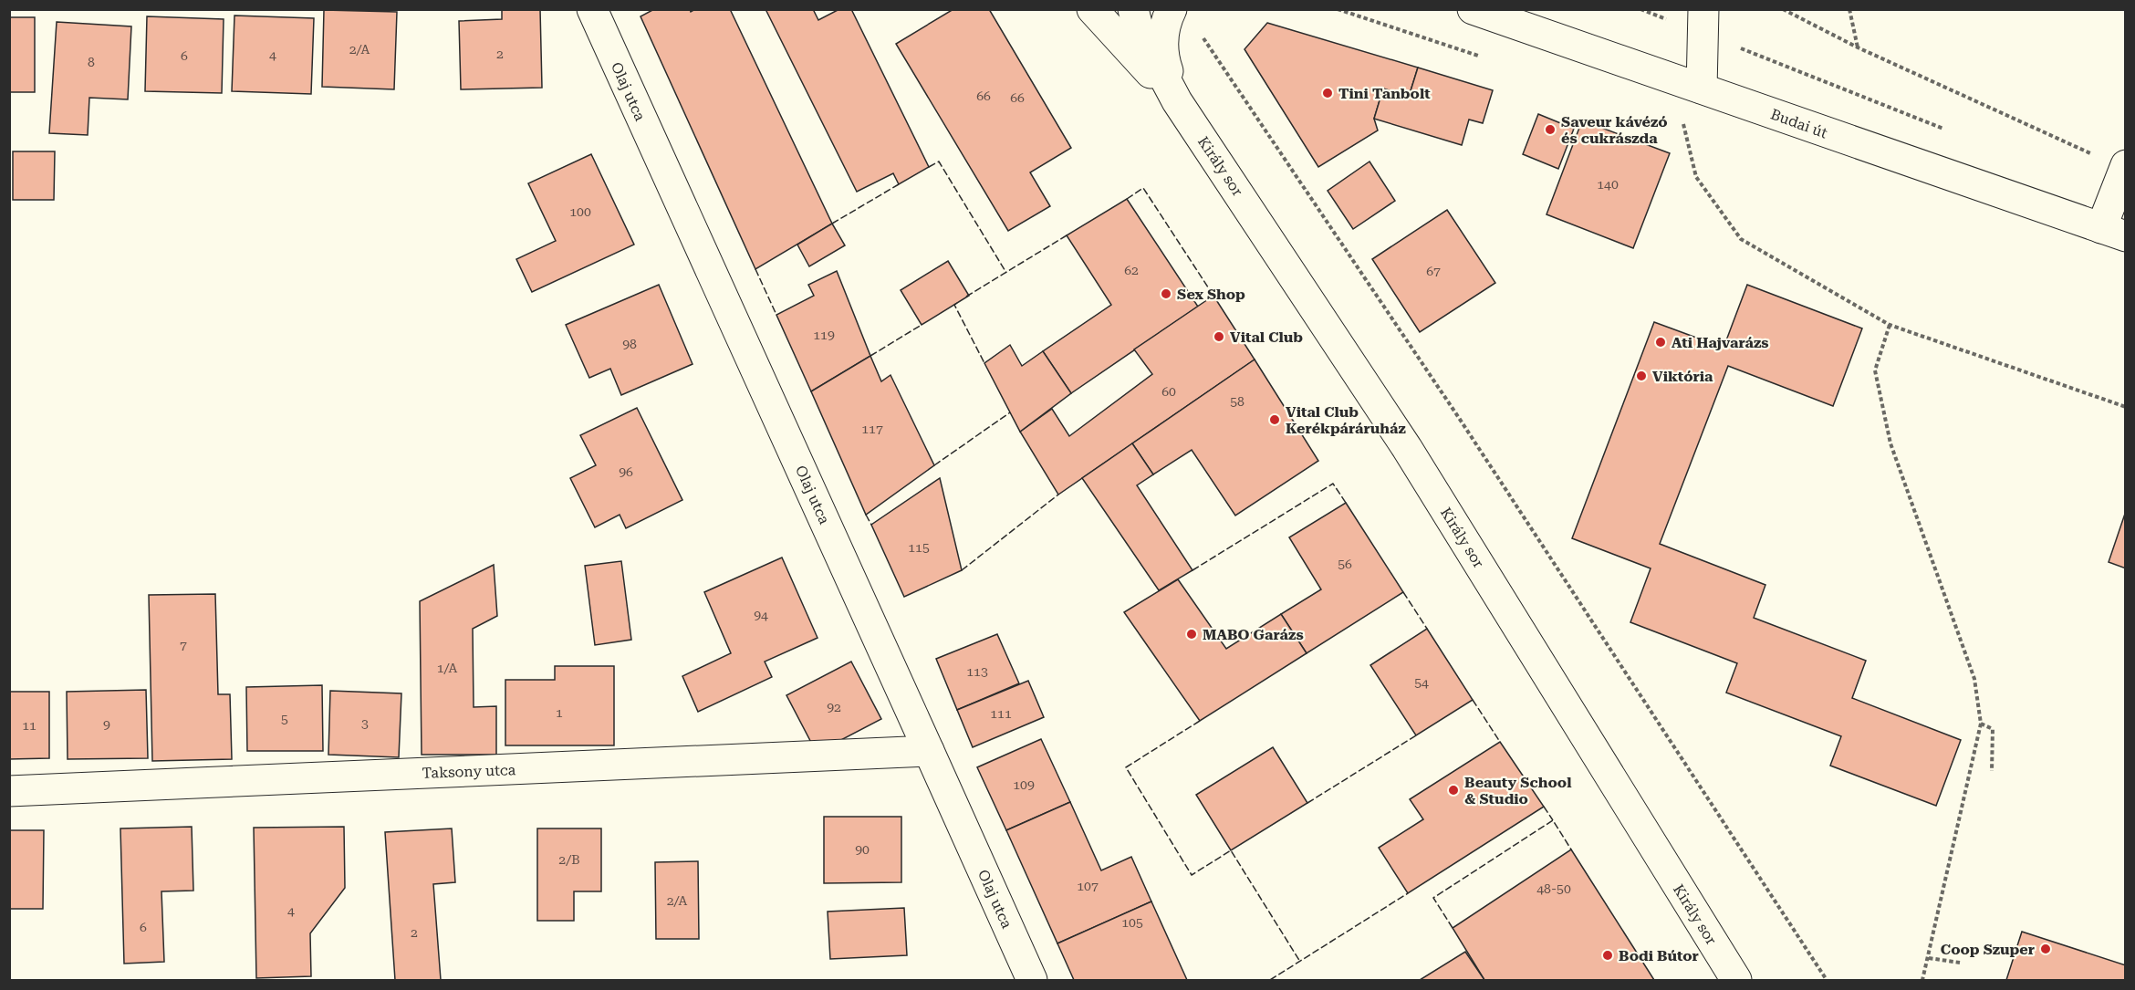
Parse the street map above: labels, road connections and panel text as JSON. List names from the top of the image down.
{
  "streets": {
    "street": [
      "Olaj utca",
      "Budai út",
      "Király sor",
      "Taksony utca"
    ]
  },
  "crossings": [
    ["Olaj utca", "Taksony utca"]
  ],
  "places": [
    "Tini Tanbolt",
    "Saveur kávézó és cukrászda",
    "Sex Shop",
    "Vital Club",
    "Ati Hajvarázs",
    "Viktória",
    "Vital Club Kerékpáráruház",
    "MABO Garázs",
    "Beauty School & Studio",
    "Coop Szuper",
    "Bodi Bútor"
  ],
  "house_numbers": [
    "2/A",
    "2",
    "4",
    "6",
    "8",
    "66",
    "66",
    "140",
    "100",
    "62",
    "67",
    "119",
    "98",
    "60",
    "58",
    "117",
    "96",
    "115",
    "56",
    "94",
    "7",
    "1/A",
    "113",
    "54",
    "92",
    "1",
    "111",
    "5",
    "3",
    "9",
    "11",
    "109",
    "90",
    "2/B",
    "107",
    "48-50",
    "2/A",
    "4",
    "105",
    "6",
    "2"
  ]
}
